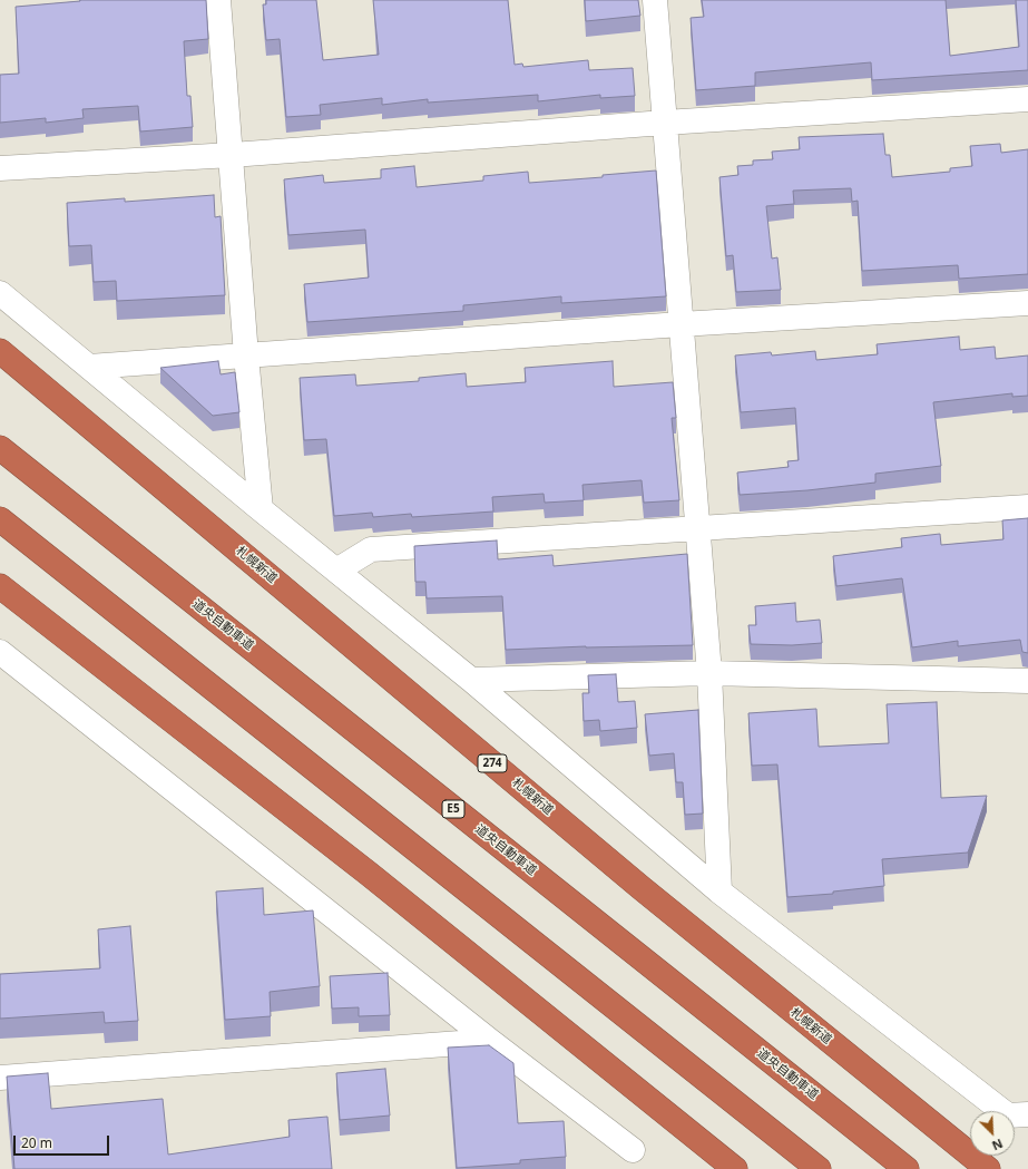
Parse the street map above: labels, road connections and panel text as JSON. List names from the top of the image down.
{
  "streets": {
    "highway": [
      "札幌新道",
      "道央自動車道",
      "274",
      "E5"
    ]
  },
  "scale_bar": "20 m",
  "north": "bottom right"
}
